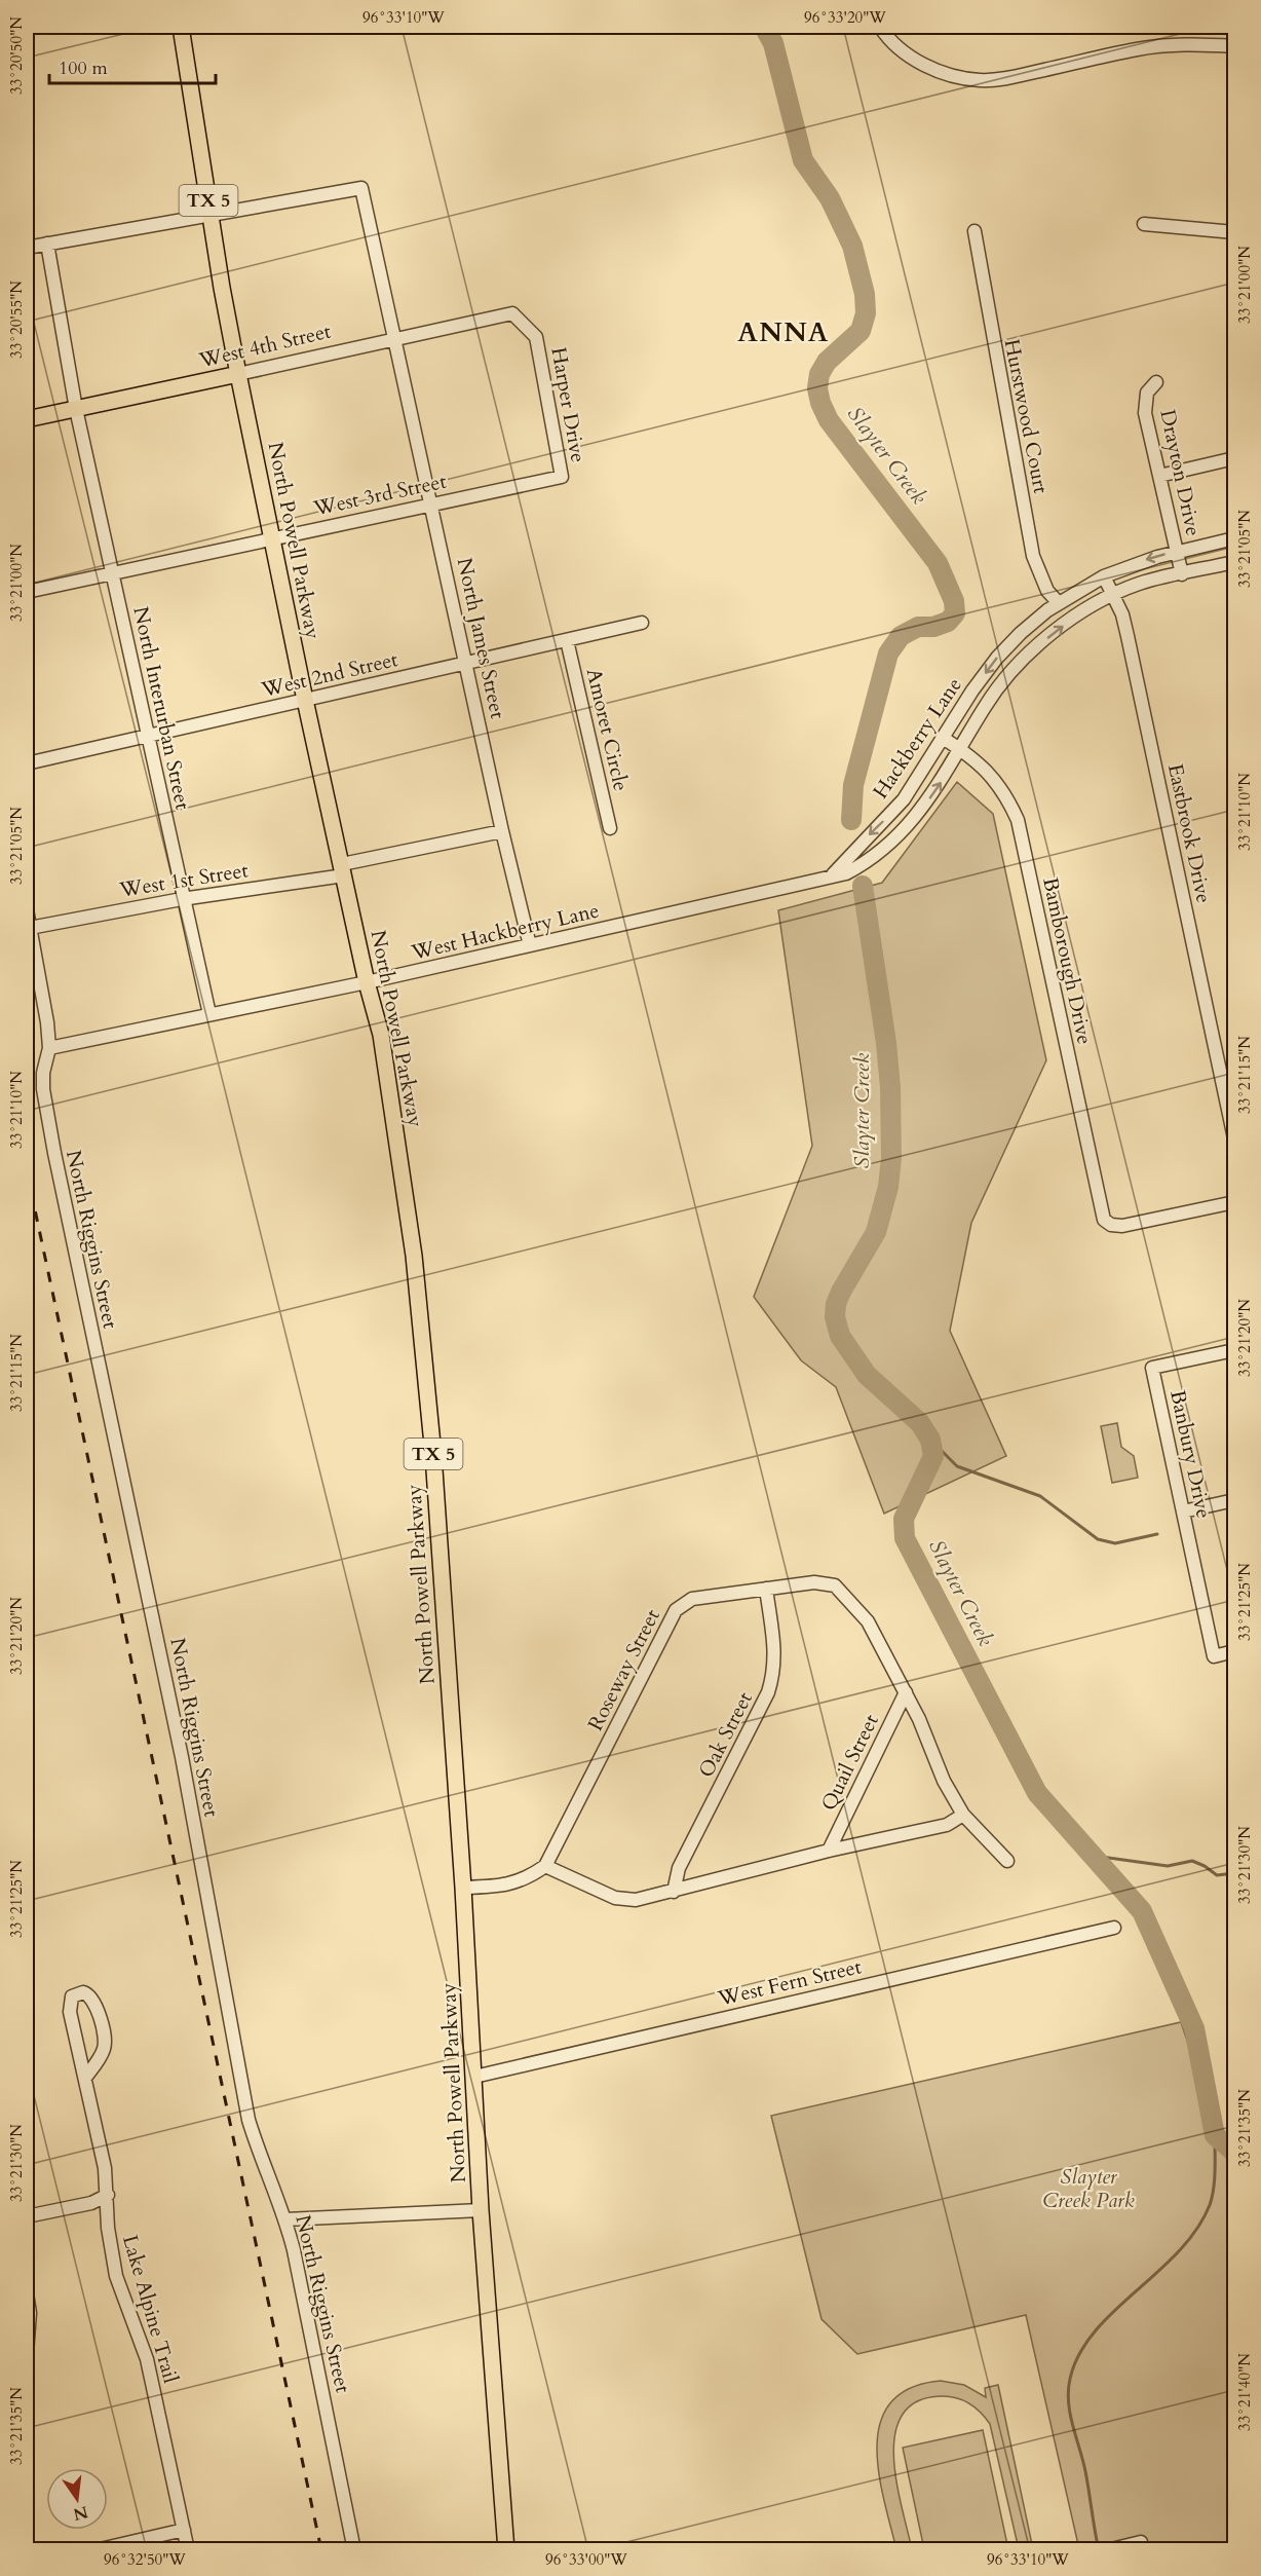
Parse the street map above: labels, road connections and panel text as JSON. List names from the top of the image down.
{
  "streets": {
    "main road": ["TX 5", "West 4th Street", "North Powell Parkway"],
    "street": [
      "Harper Drive",
      "Hurstwood Court",
      "Drayton Drive",
      "West 3rd Street",
      "North James Street",
      "West 2nd Street",
      "North Interurban Street",
      "Amoret Circle",
      "Hackberry Lane",
      "Eastbrook Drive",
      "West 1st Street",
      "West Hackberry Lane",
      "Bamborough Drive",
      "North Riggins Street",
      "Banbury Drive",
      "Roseway Street",
      "Oak Street",
      "Quail Street",
      "West Fern Street",
      "Lake Alpine Trail"
    ]
  },
  "crossings": [
    ["TX 5", "West 4th Street"],
    ["TX 5", "North Powell Parkway"],
    ["TX 5", "North James Street"],
    ["West 4th Street", "Harper Drive"],
    ["West 4th Street", "North Powell Parkway"],
    ["West 4th Street", "North James Street"],
    ["West 4th Street", "North Interurban Street"],
    ["Harper Drive", "West 3rd Street"],
    ["Hurstwood Court", "Hackberry Lane"],
    ["Drayton Drive", "Hackberry Lane"],
    ["West 3rd Street", "North Powell Parkway"],
    ["West 3rd Street", "North James Street"],
    ["West 3rd Street", "North Interurban Street"],
    ["North Powell Parkway", "West 2nd Street"],
    ["North Powell Parkway", "West 1st Street"],
    ["North Powell Parkway", "West Hackberry Lane"],
    ["North Powell Parkway", "West Fern Street"],
    ["North James Street", "West 2nd Street"],
    ["North James Street", "West 1st Street"],
    ["North James Street", "West Hackberry Lane"],
    ["West 2nd Street", "North Interurban Street"],
    ["West 2nd Street", "Amoret Circle"],
    ["North Interurban Street", "West 1st Street"],
    ["North Interurban Street", "West Hackberry Lane"],
    ["Hackberry Lane", "Eastbrook Drive"],
    ["Hackberry Lane", "West Hackberry Lane"],
    ["Hackberry Lane", "Bamborough Drive"],
    ["West 1st Street", "North Riggins Street"],
    ["West Hackberry Lane", "North Riggins Street"],
    ["Roseway Street", "Oak Street"],
    ["Roseway Street", "Quail Street"]
  ],
  "districts": ["ANNA"],
  "water": ["Slayter Creek"],
  "parks": ["Slayter Creek Park"],
  "scale_bar": "100 m",
  "north": "bottom",
  "coordinates": [
    "96°33'10\"W",
    "96°33'20\"W",
    "33°20'50\"N",
    "33°21'00\"N",
    "33°20'55\"N",
    "33°21'05\"N",
    "33°21'10\"N",
    "33°21'15\"N",
    "33°21'20\"N",
    "33°21'25\"N",
    "33°21'30\"N",
    "33°21'35\"N",
    "33°21'40\"N",
    "96°32'50\"W",
    "96°33'00\"W"
  ]
}
